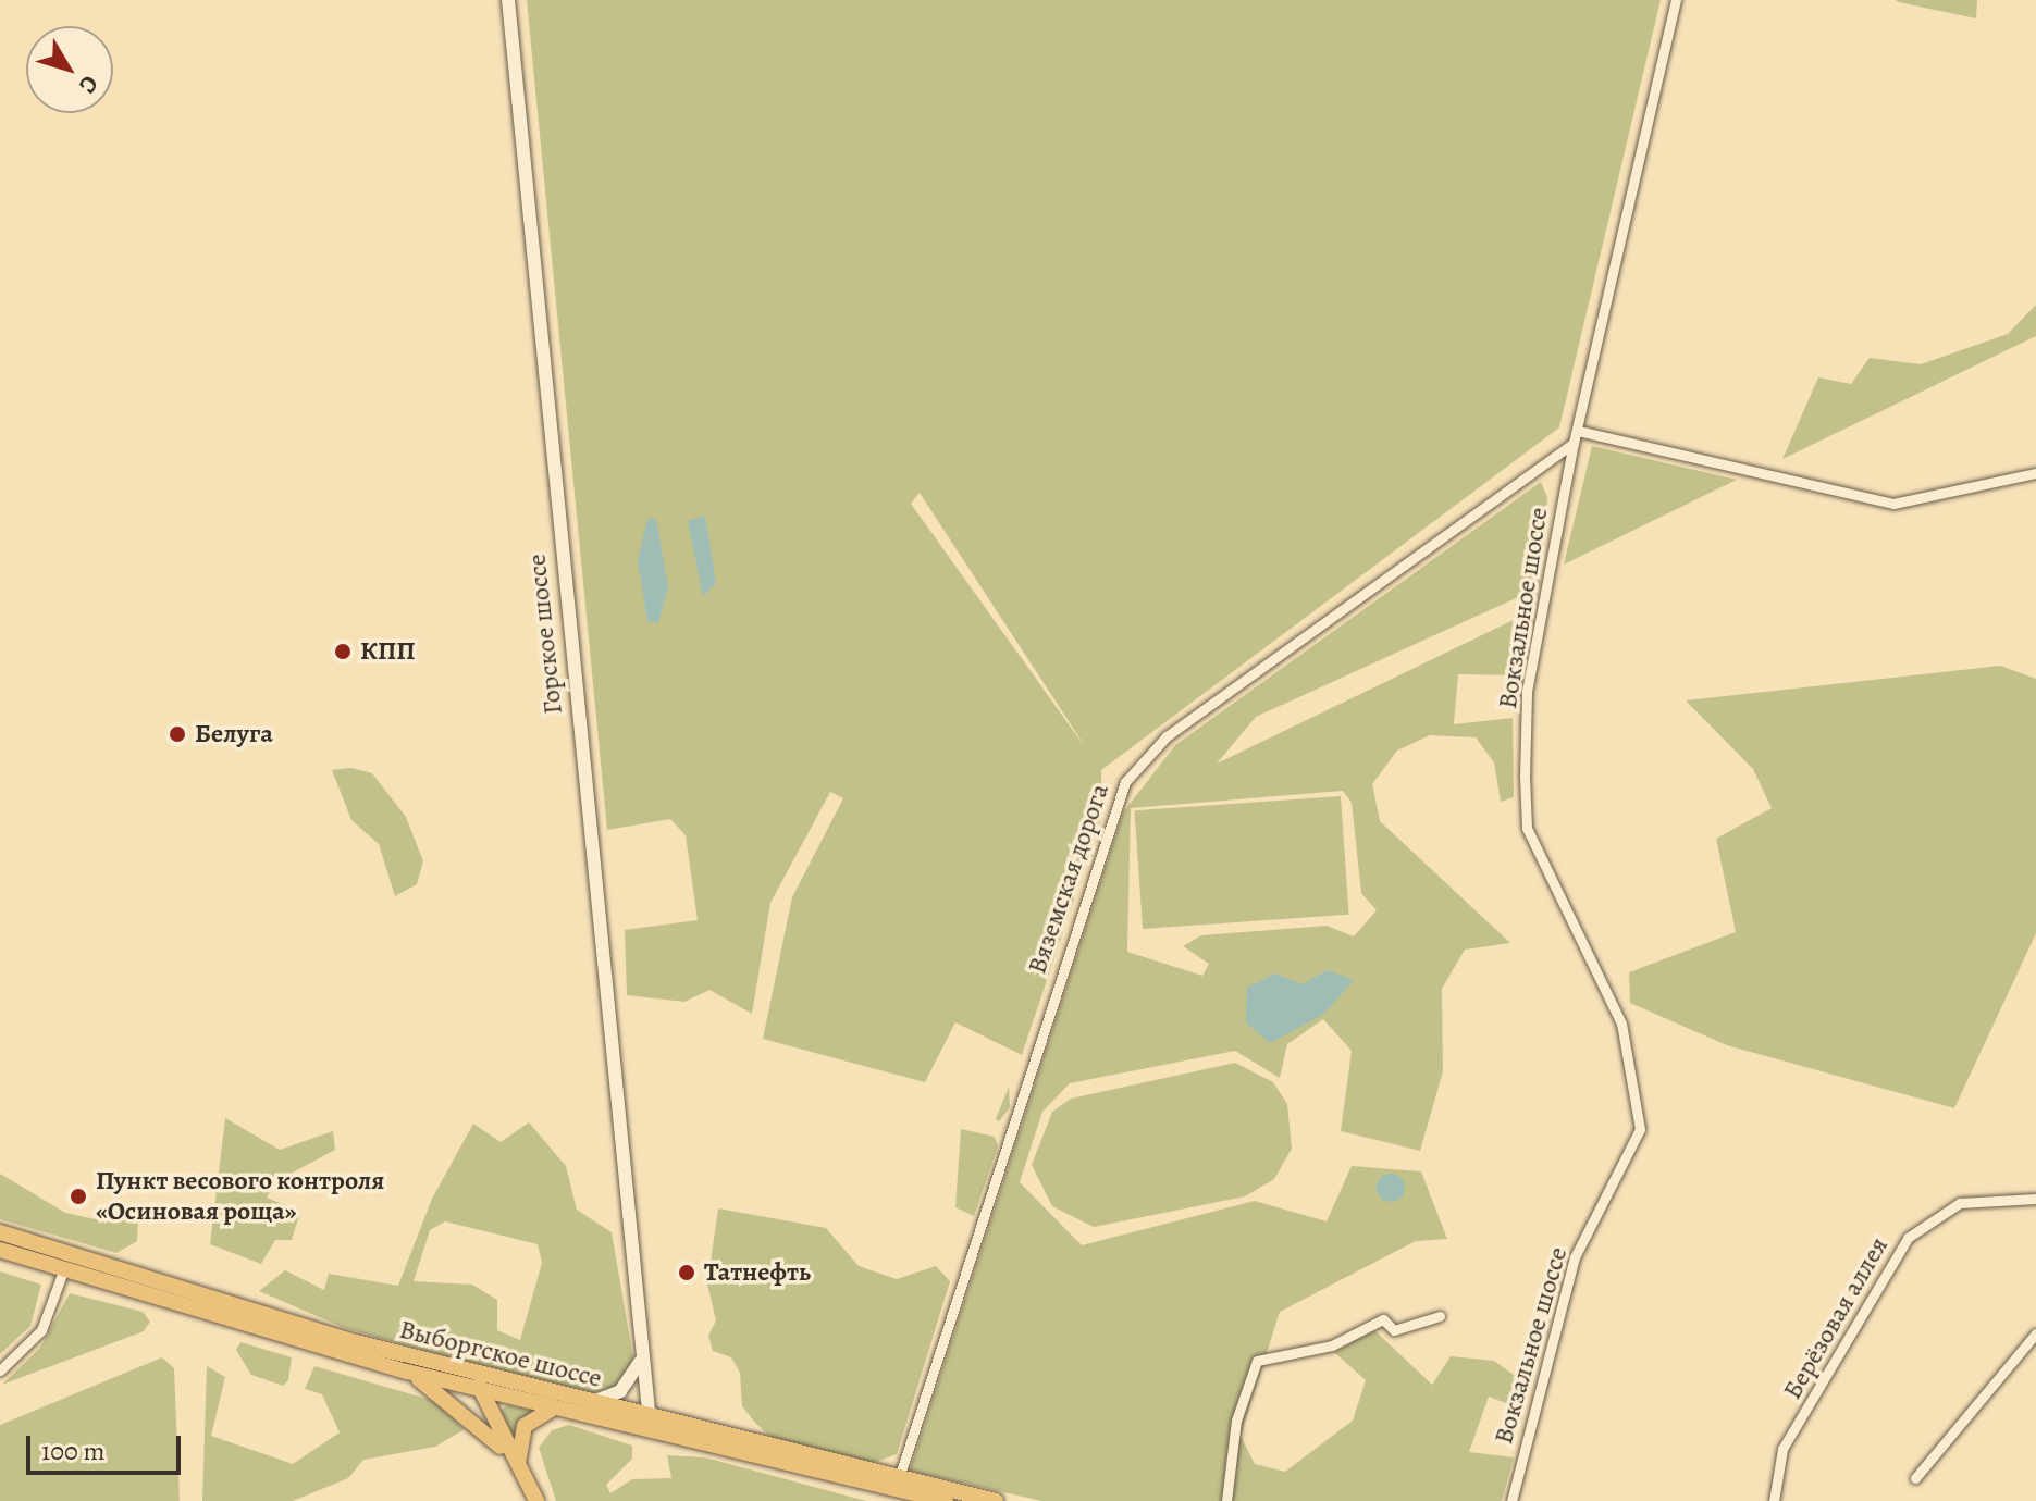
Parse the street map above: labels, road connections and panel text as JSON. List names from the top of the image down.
{
  "streets": {
    "main road": ["Горское шоссе", "Выборгское шоссе"],
    "street": ["Вокзальное шоссе", "Вяземская дорога", "Берёзовая аллея"]
  },
  "crossings": [
    ["Вокзальное шоссе", "Вяземская дорога"],
    ["Горское шоссе", "Выборгское шоссе"],
    ["Вяземская дорога", "Выборгское шоссе"]
  ],
  "places": [
    "КПП",
    "Белуга",
    "Пункт весового контроля «Осиновая роща»",
    "Татнефть"
  ],
  "scale_bar": "100 m",
  "north": "bottom right"
}
